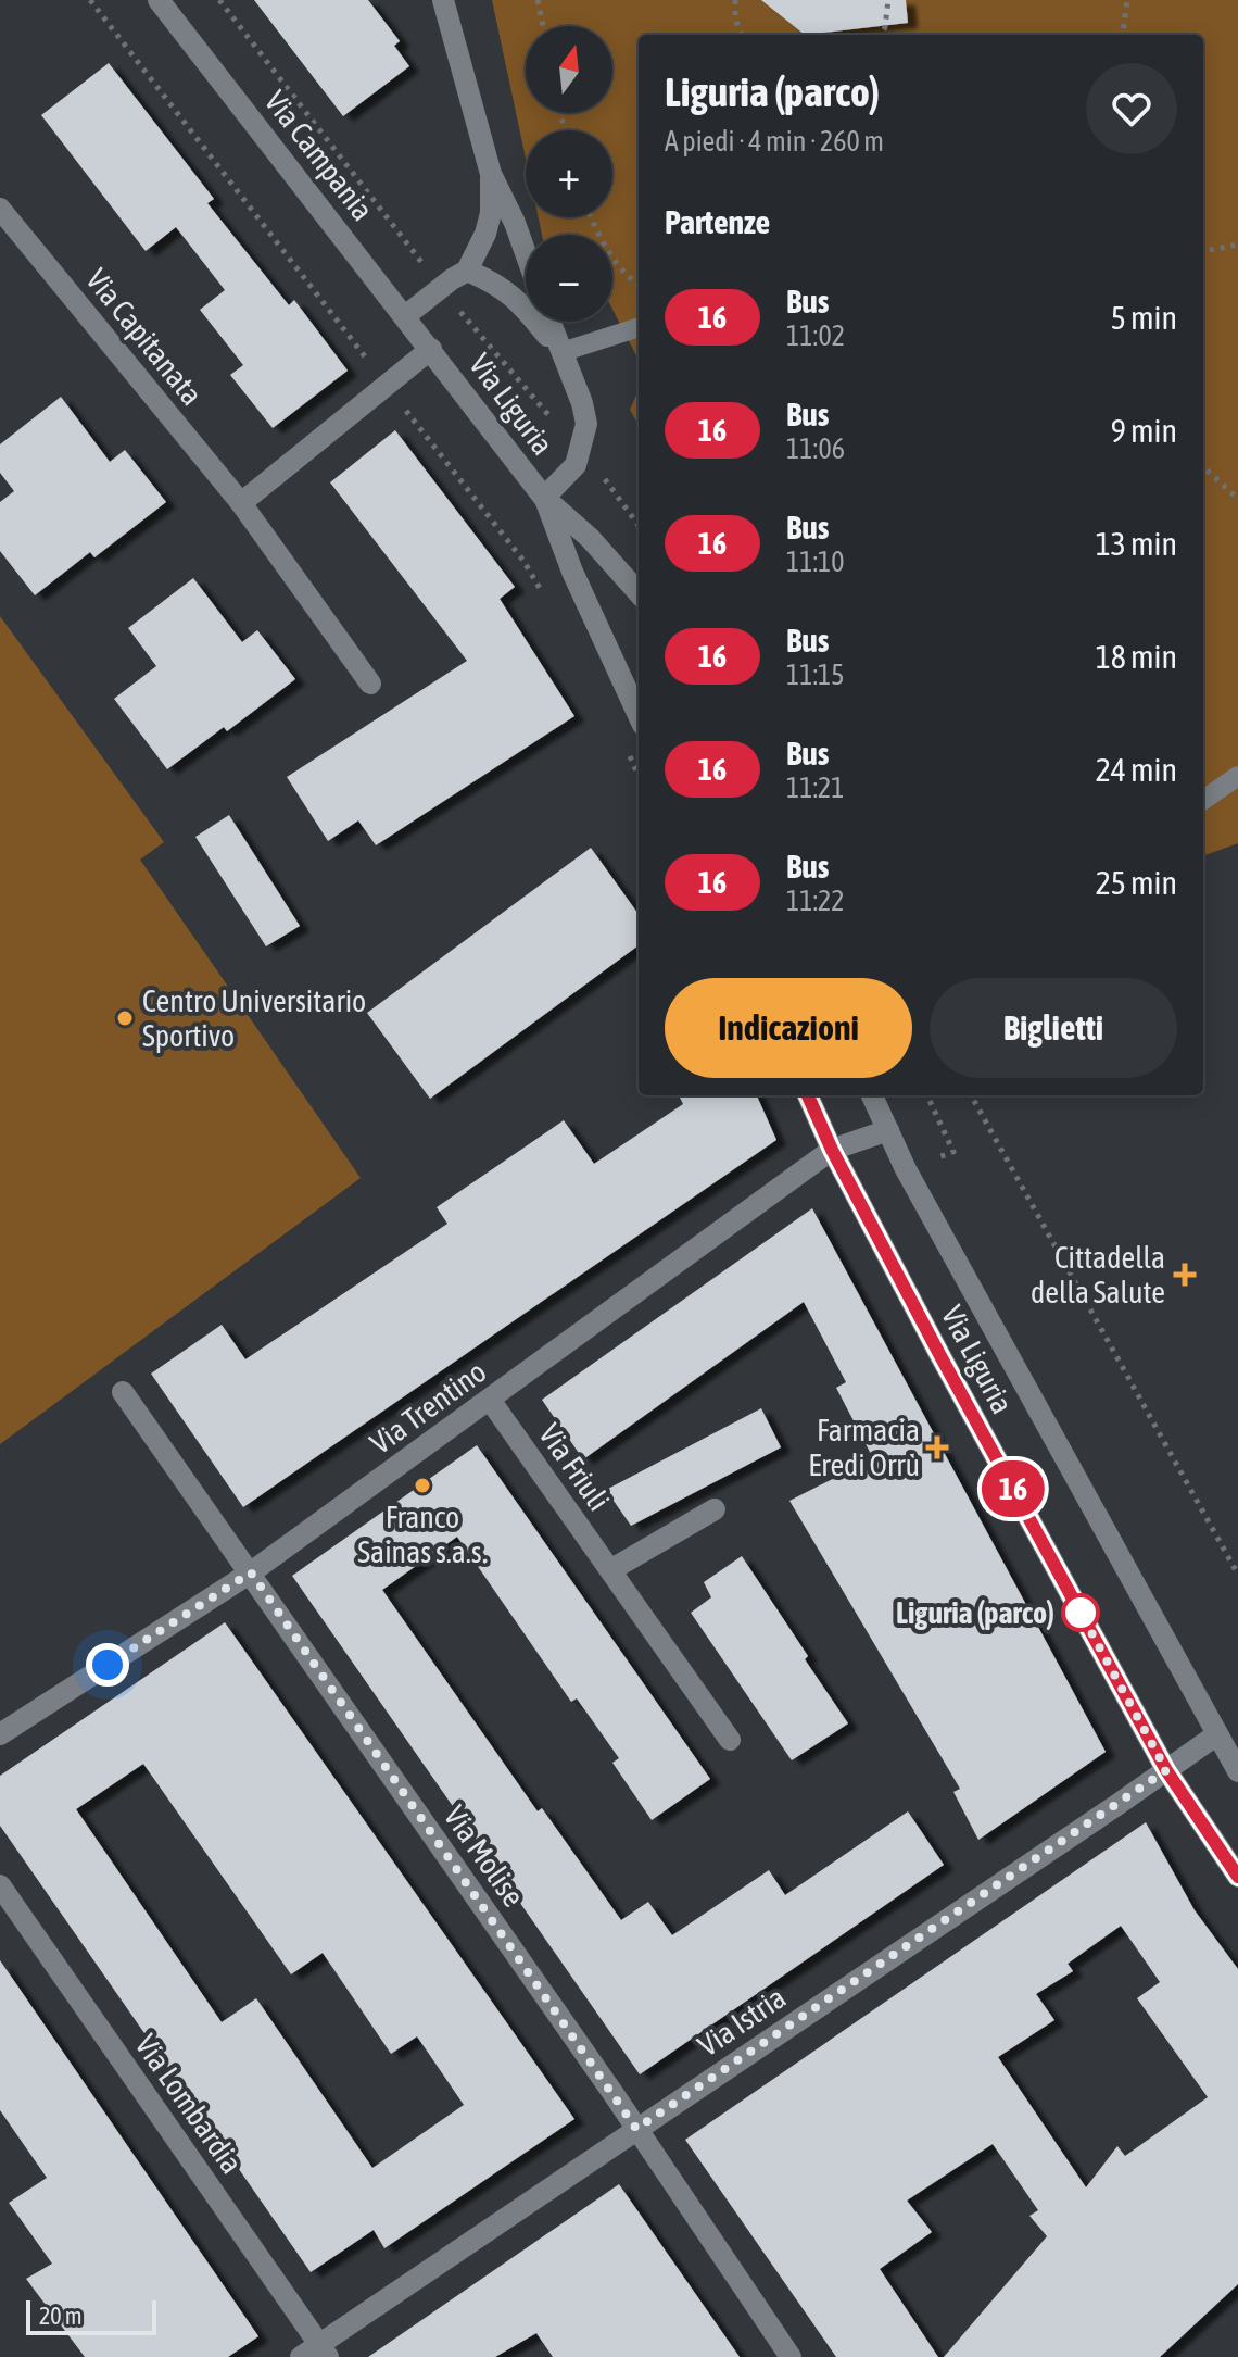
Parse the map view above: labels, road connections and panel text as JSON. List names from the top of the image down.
{
  "streets": {
    "street": [
      "Via Campania",
      "Via Capitanata",
      "Via Liguria",
      "Via Trentino",
      "Via Friuli",
      "Via Molise",
      "Via Istria",
      "Via Lombardia"
    ]
  },
  "crossings": [
    ["Via Campania", "Via Liguria"],
    ["Via Liguria", "Via Trentino"],
    ["Via Liguria", "Via Istria"],
    ["Via Trentino", "Via Friuli"],
    ["Via Trentino", "Via Molise"],
    ["Via Molise", "Via Istria"],
    ["Via Istria", "Via Lombardia"]
  ],
  "places": {
    "other": ["Centro Universitario Sportivo", "Franco Sainas s.a.s.", "Liguria (parco)"],
    "health": ["Cittadella della Salute", "Farmacia Eredi Orrù"]
  },
  "lines": ["bus line 16"],
  "scale_bar": "20 m",
  "north": "top",
  "page": {
    "on_map": "16",
    "map_buttons": ["+", "−"],
    "heading": [
      ["Liguria (parco)", "A piedi · 4 min · 260 m"],
      "Partenze"
    ],
    "list": [
      {
        "mark": "16",
        "name": "Bus",
        "note": "11:02",
        "value": "5 min"
      },
      {
        "mark": "16",
        "name": "Bus",
        "note": "11:06",
        "value": "9 min"
      },
      {
        "mark": "16",
        "name": "Bus",
        "note": "11:10",
        "value": "13 min"
      },
      {
        "mark": "16",
        "name": "Bus",
        "note": "11:15",
        "value": "18 min"
      },
      {
        "mark": "16",
        "name": "Bus",
        "note": "11:21",
        "value": "24 min"
      },
      {
        "mark": "16",
        "name": "Bus",
        "note": "11:22",
        "value": "25 min"
      }
    ],
    "buttons": ["Indicazioni", "Biglietti"],
    "scale": "20 m"
  }
}
